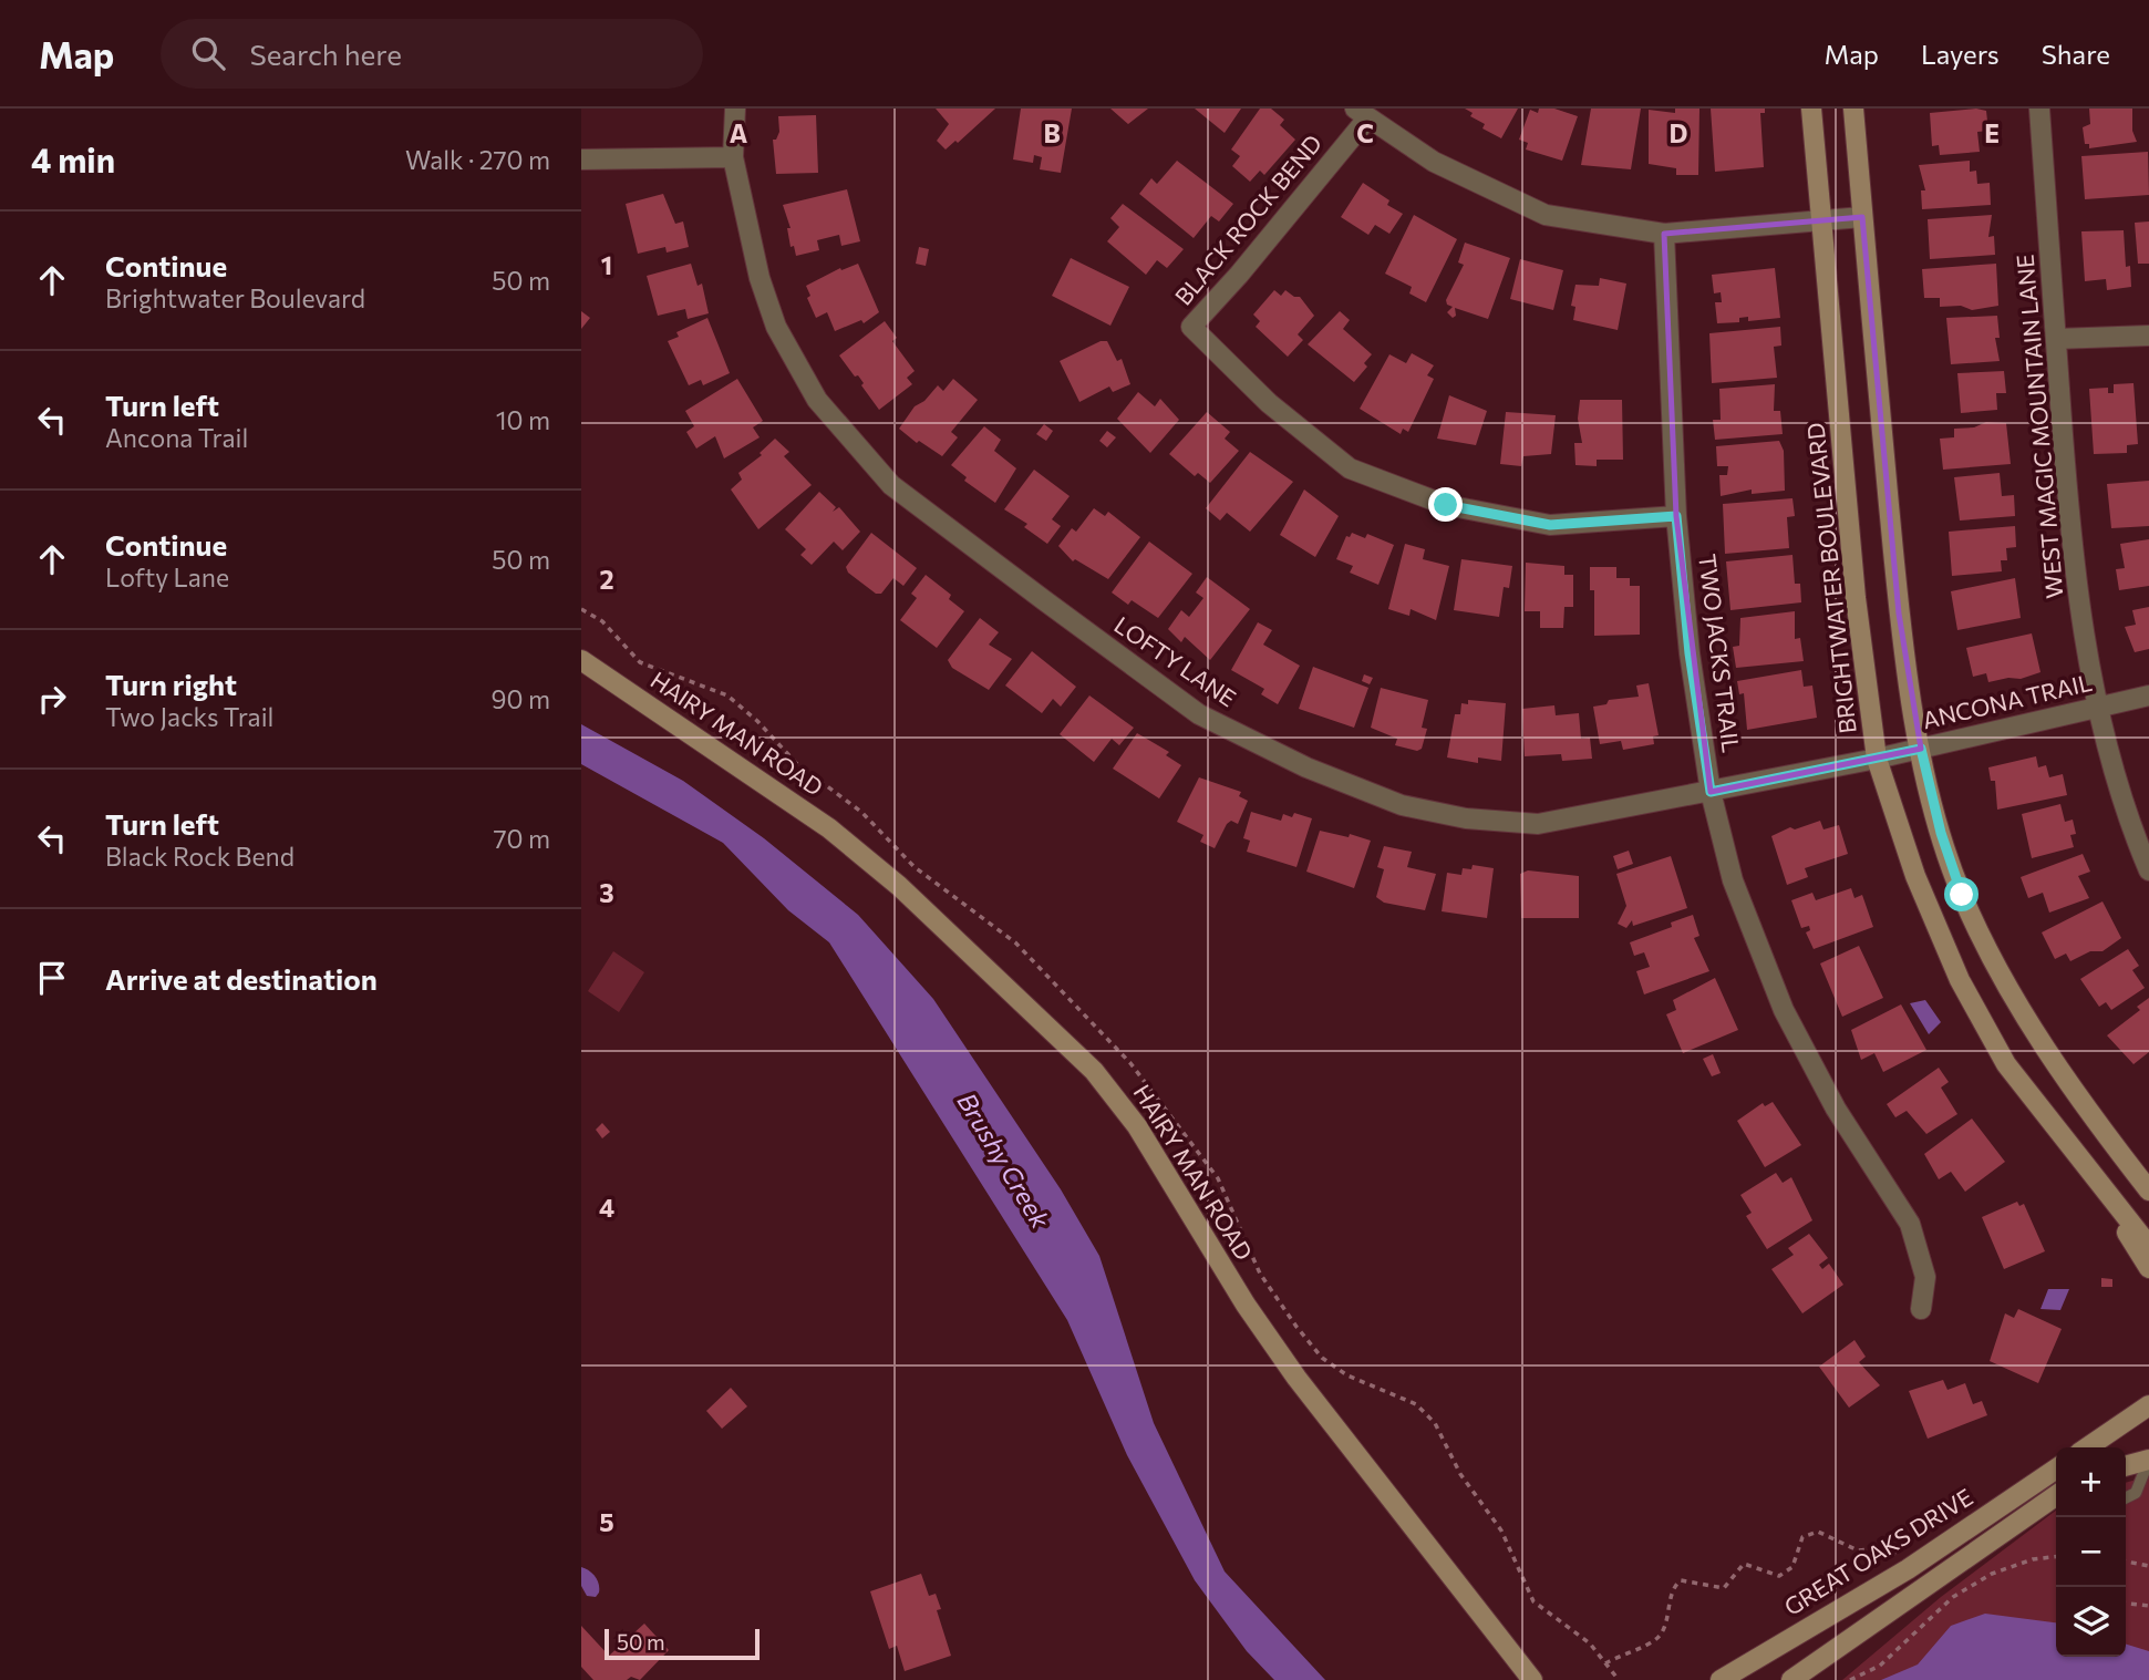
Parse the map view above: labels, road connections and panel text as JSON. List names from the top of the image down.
{
  "streets": {
    "street": [
      "BLACK ROCK BEND",
      "WEST MAGIC MOUNTAIN LANE",
      "BRIGHTWATER BOULEVARD",
      "TWO JACKS TRAIL",
      "LOFTY LANE",
      "ANCONA TRAIL",
      "HAIRY MAN ROAD",
      "GREAT OAKS DRIVE"
    ]
  },
  "crossings": [
    ["BLACK ROCK BEND", "TWO JACKS TRAIL"],
    ["WEST MAGIC MOUNTAIN LANE", "ANCONA TRAIL"],
    ["BRIGHTWATER BOULEVARD", "LOFTY LANE"],
    ["BRIGHTWATER BOULEVARD", "ANCONA TRAIL"],
    ["TWO JACKS TRAIL", "LOFTY LANE"],
    ["LOFTY LANE", "ANCONA TRAIL"]
  ],
  "water": ["Brushy Creek"],
  "scale_bar": "50 m",
  "page": {
    "header": "Map",
    "search": "Search here",
    "nav": ["Map", "Layers", "Share"],
    "heading": ["4 min", "Walk · 270 m"],
    "list": [
      ["Continue", "Brightwater Boulevard", "50 m"],
      ["Turn left", "Ancona Trail", "10 m"],
      ["Continue", "Lofty Lane", "50 m"],
      ["Turn right", "Two Jacks Trail", "90 m"],
      ["Turn left", "Black Rock Bend", "70 m"],
      "Arrive at destination"
    ],
    "map_buttons": ["+", "−"],
    "scale": "50 m"
  },
  "grid": {
    "columns": [
      "A",
      "B",
      "C",
      "D",
      "E"
    ],
    "rows": [
      "1",
      "2",
      "3",
      "4",
      "5"
    ]
  }
}
